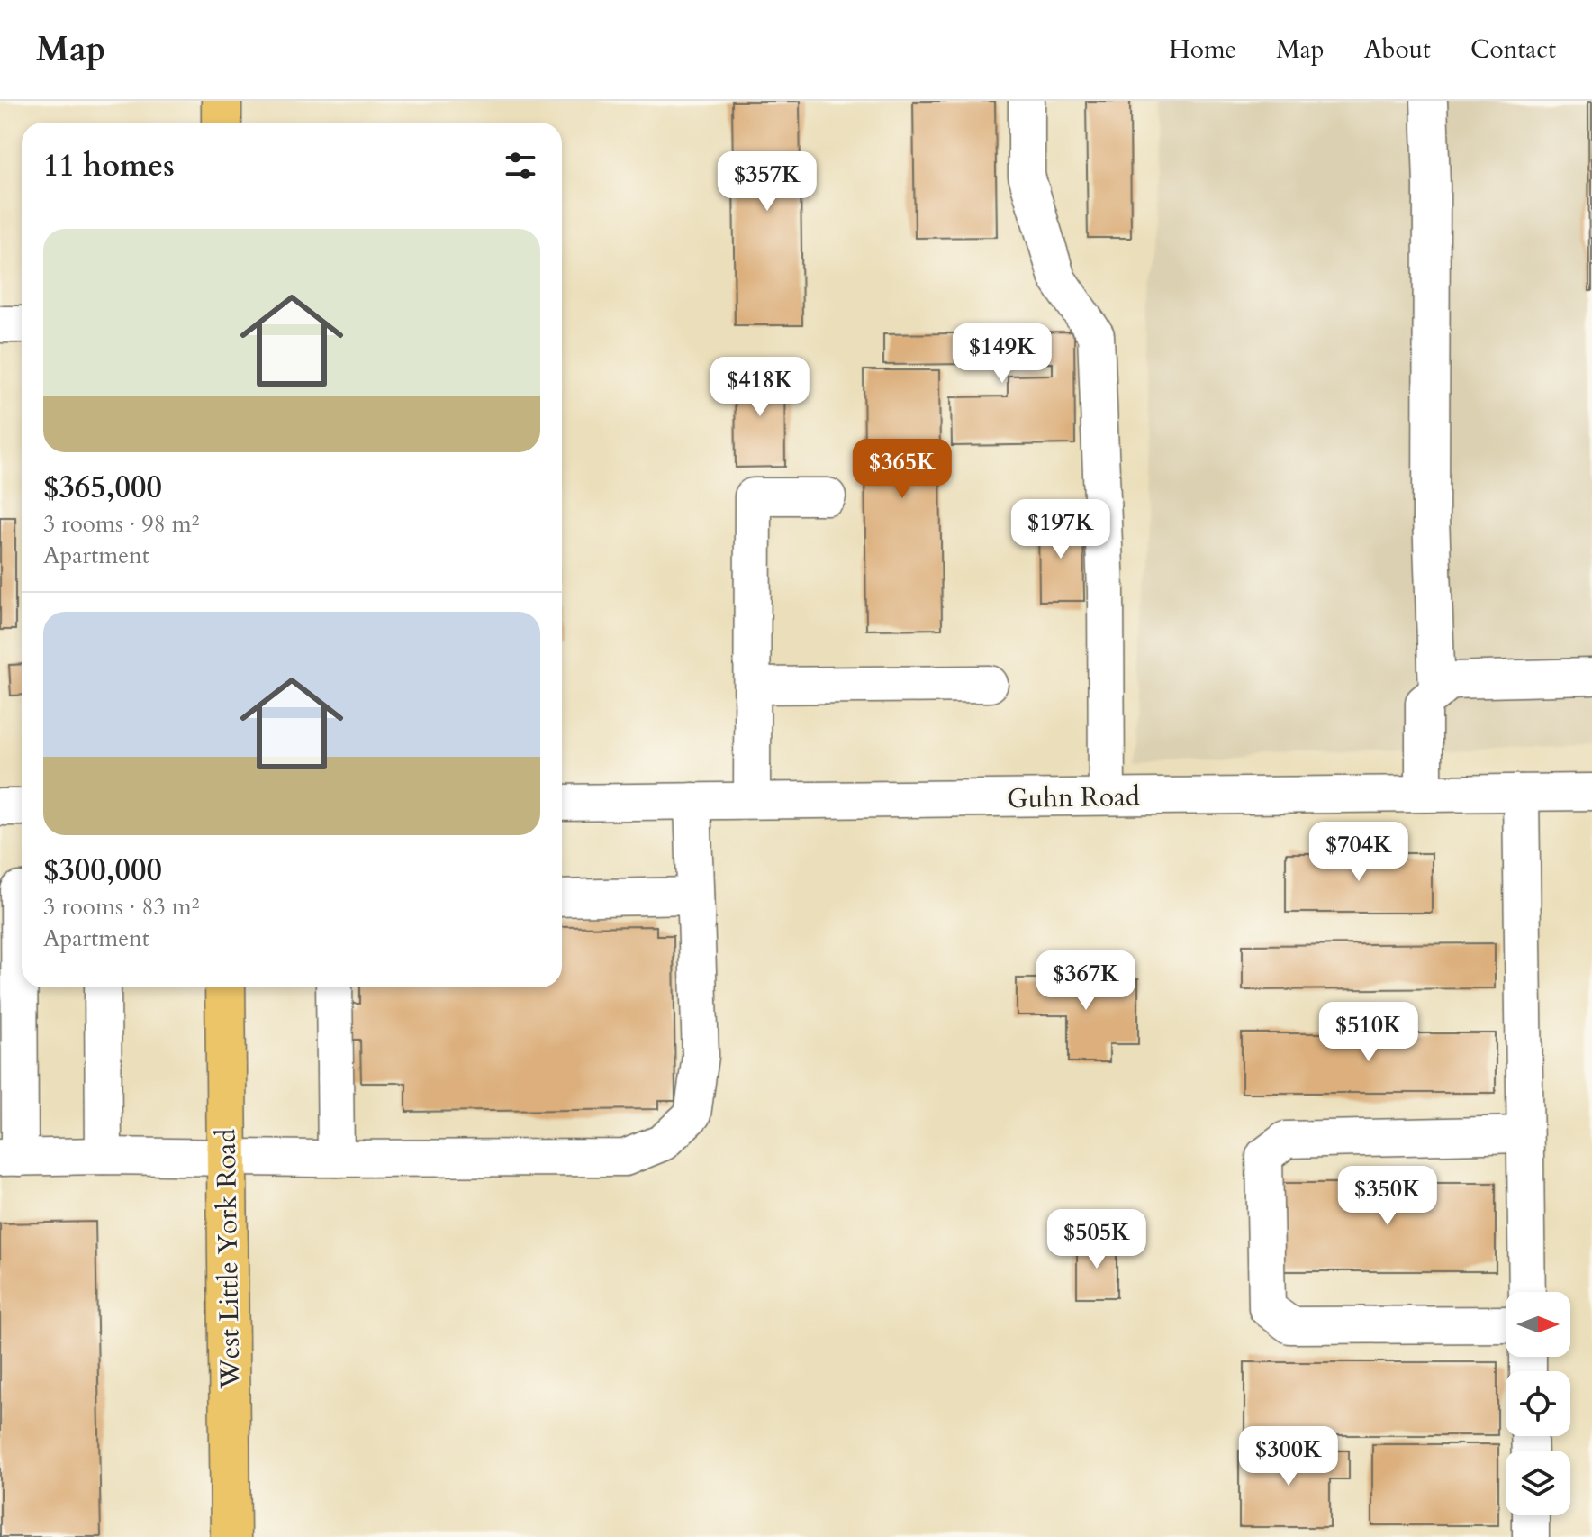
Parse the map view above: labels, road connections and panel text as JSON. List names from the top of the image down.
{
  "streets": {
    "main road": ["West Little York Road"],
    "street": ["Guhn Road"]
  },
  "north": "right",
  "page": {
    "header": "Map",
    "nav": [
      "Home",
      "Map",
      "About",
      "Contact"
    ],
    "heading": "11 homes",
    "price": [
      "$357K",
      "$149K",
      "$418K",
      "$365K",
      "$197K",
      "$704K",
      "$367K",
      "$510K",
      "$350K",
      "$505K",
      "$300K"
    ],
    "list": [
      {
        "name": "$365,000",
        "note": "3 rooms · 98 m² · Apartment"
      },
      {
        "name": "$300,000",
        "note": "3 rooms · 83 m² · Apartment"
      }
    ]
  }
}
